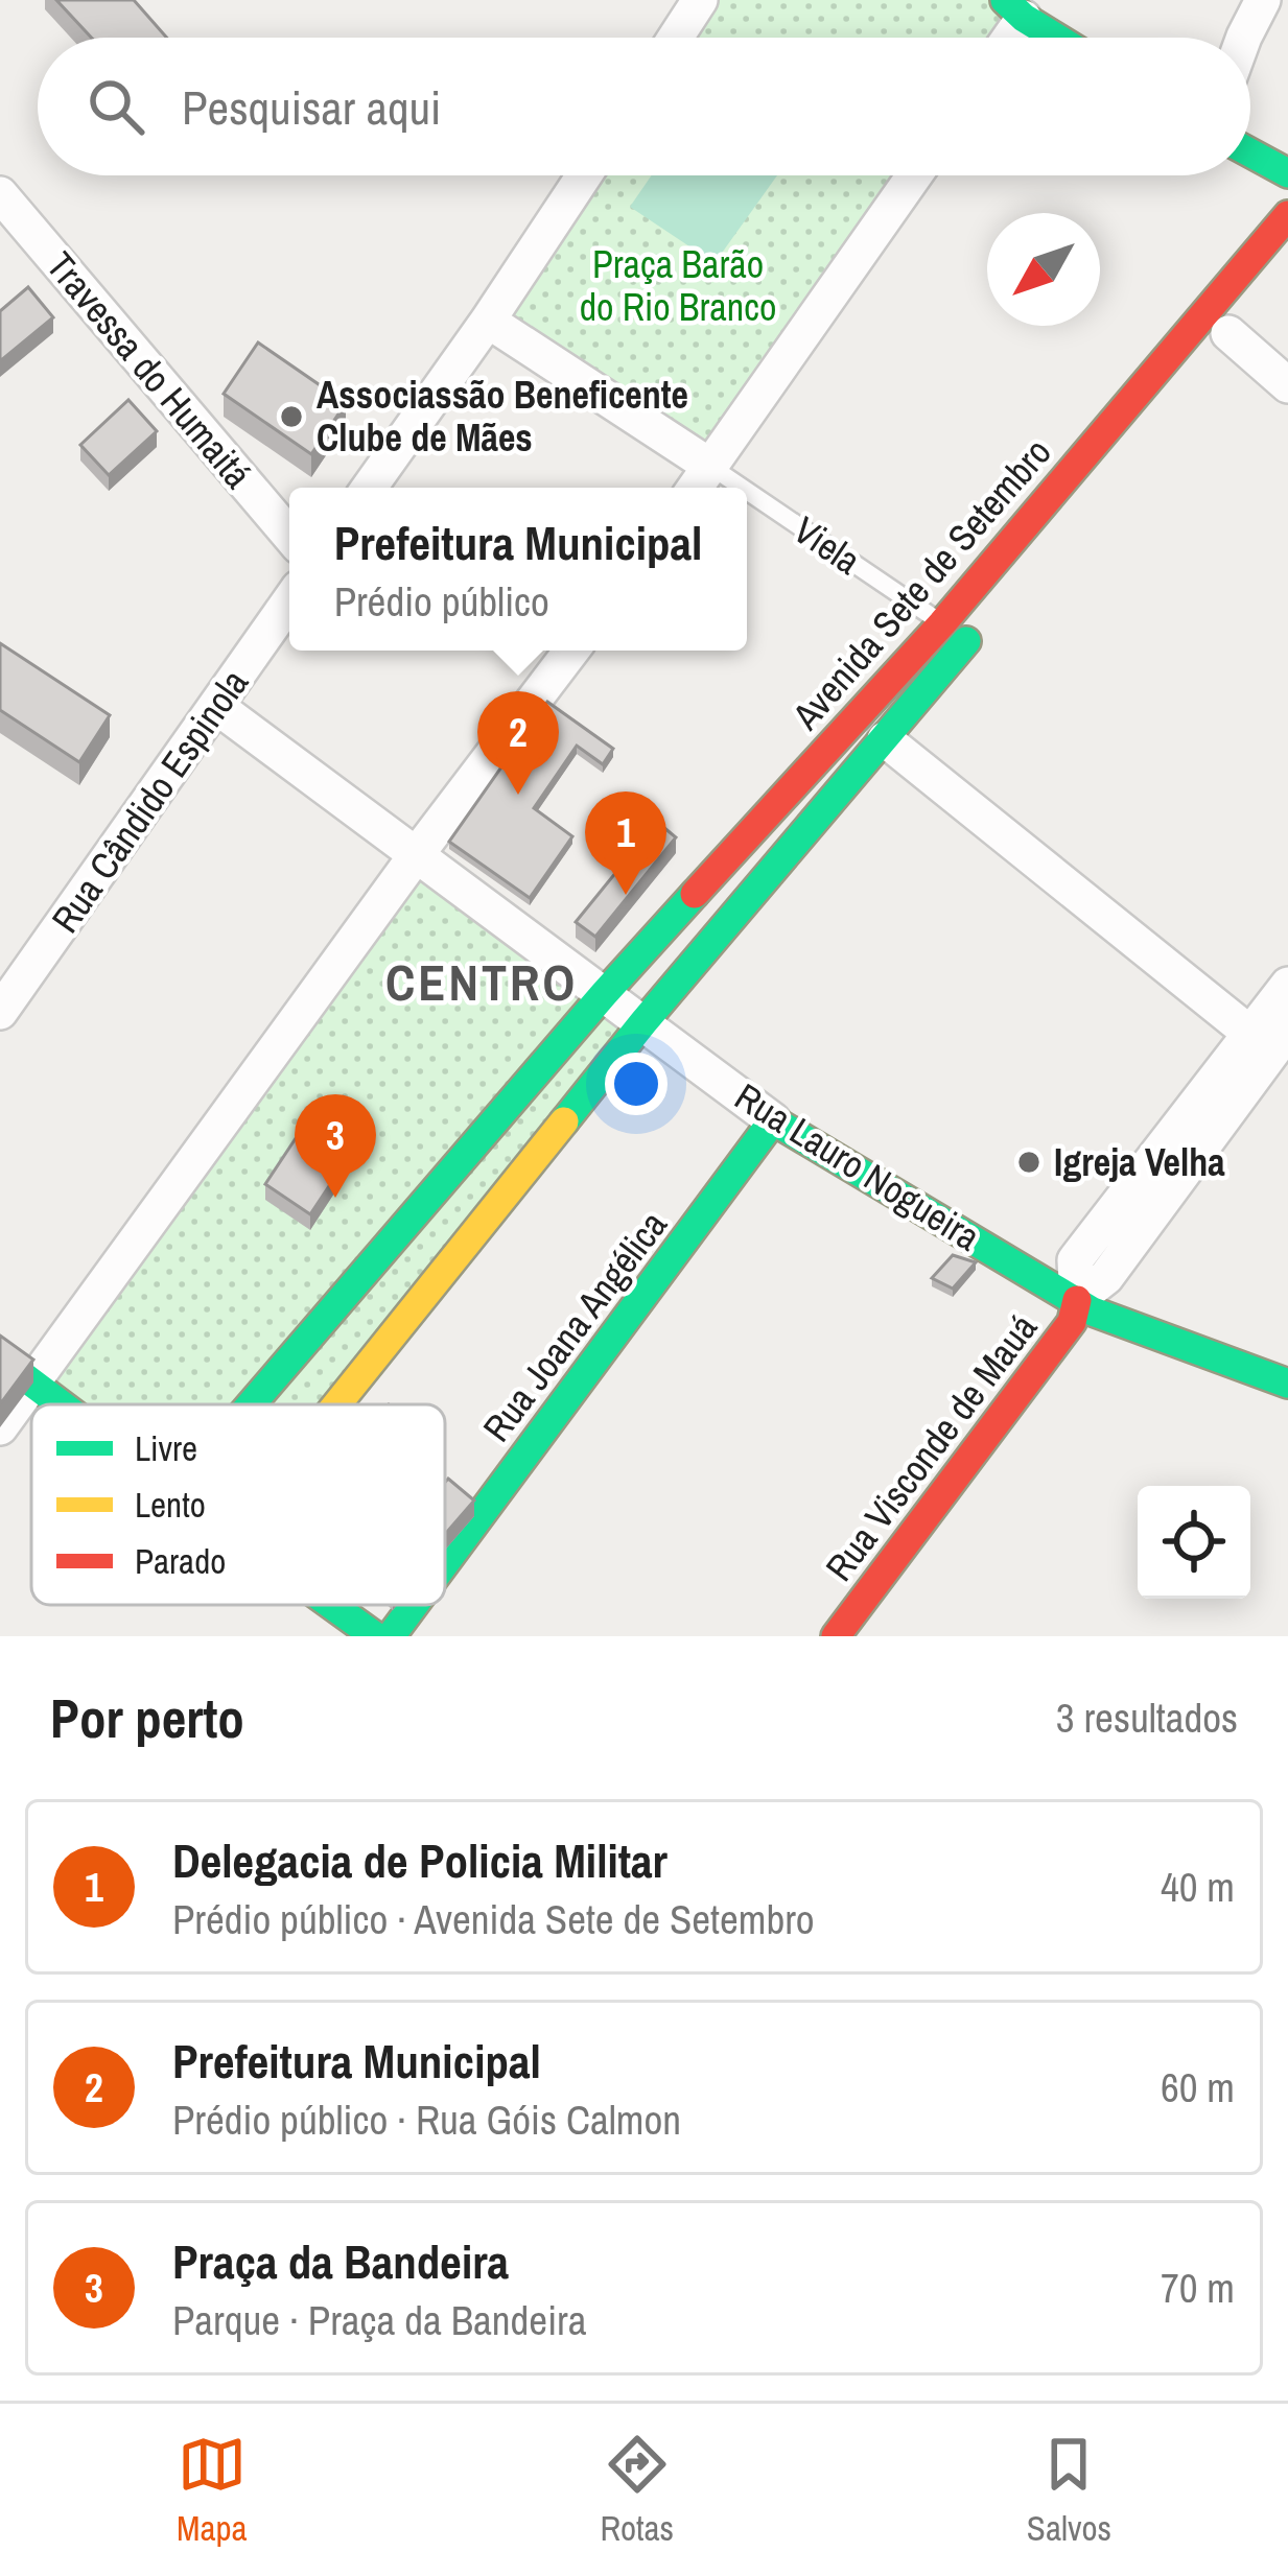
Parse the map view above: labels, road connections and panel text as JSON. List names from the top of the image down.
{
  "streets": {
    "street": [
      "Travessa do Humaitá",
      "Avenida Sete de Setembro",
      "Rua Cândido Espinola",
      "Rua Lauro Nogueira",
      "Rua Joana Angélica",
      "Rua Visconde de Mauá"
    ],
    "lane": ["Viela"]
  },
  "crossings": [
    ["Viela", "Avenida Sete de Setembro"],
    ["Avenida Sete de Setembro", "Rua Lauro Nogueira"],
    ["Rua Cândido Espinola", "Rua Lauro Nogueira"],
    ["Rua Lauro Nogueira", "Rua Joana Angélica"],
    ["Rua Lauro Nogueira", "Rua Visconde de Mauá"]
  ],
  "districts": ["CENTRO"],
  "parks": ["Praça Barão do Rio Branco"],
  "places": ["Associassão Beneficente Clube de Mães", "Igreja Velha"],
  "legend": ["Livre", "Lento", "Parado"],
  "north": "bottom left",
  "page": {
    "search": "Pesquisar aqui",
    "popup": ["Prefeitura Municipal", "Prédio público"],
    "pins": ["2", "1", "3"],
    "heading": ["Por perto", "3 resultados"],
    "list": [
      {
        "mark": "1",
        "name": "Delegacia de Policia Militar",
        "note": "Prédio público · Avenida Sete de Setembro",
        "value": "40 m"
      },
      {
        "mark": "2",
        "name": "Prefeitura Municipal",
        "note": "Prédio público · Rua Góis Calmon",
        "value": "60 m"
      },
      {
        "mark": "3",
        "name": "Praça da Bandeira",
        "note": "Parque · Praça da Bandeira",
        "value": "70 m"
      }
    ],
    "nav": ["Mapa", "Rotas", "Salvos"]
  }
}
